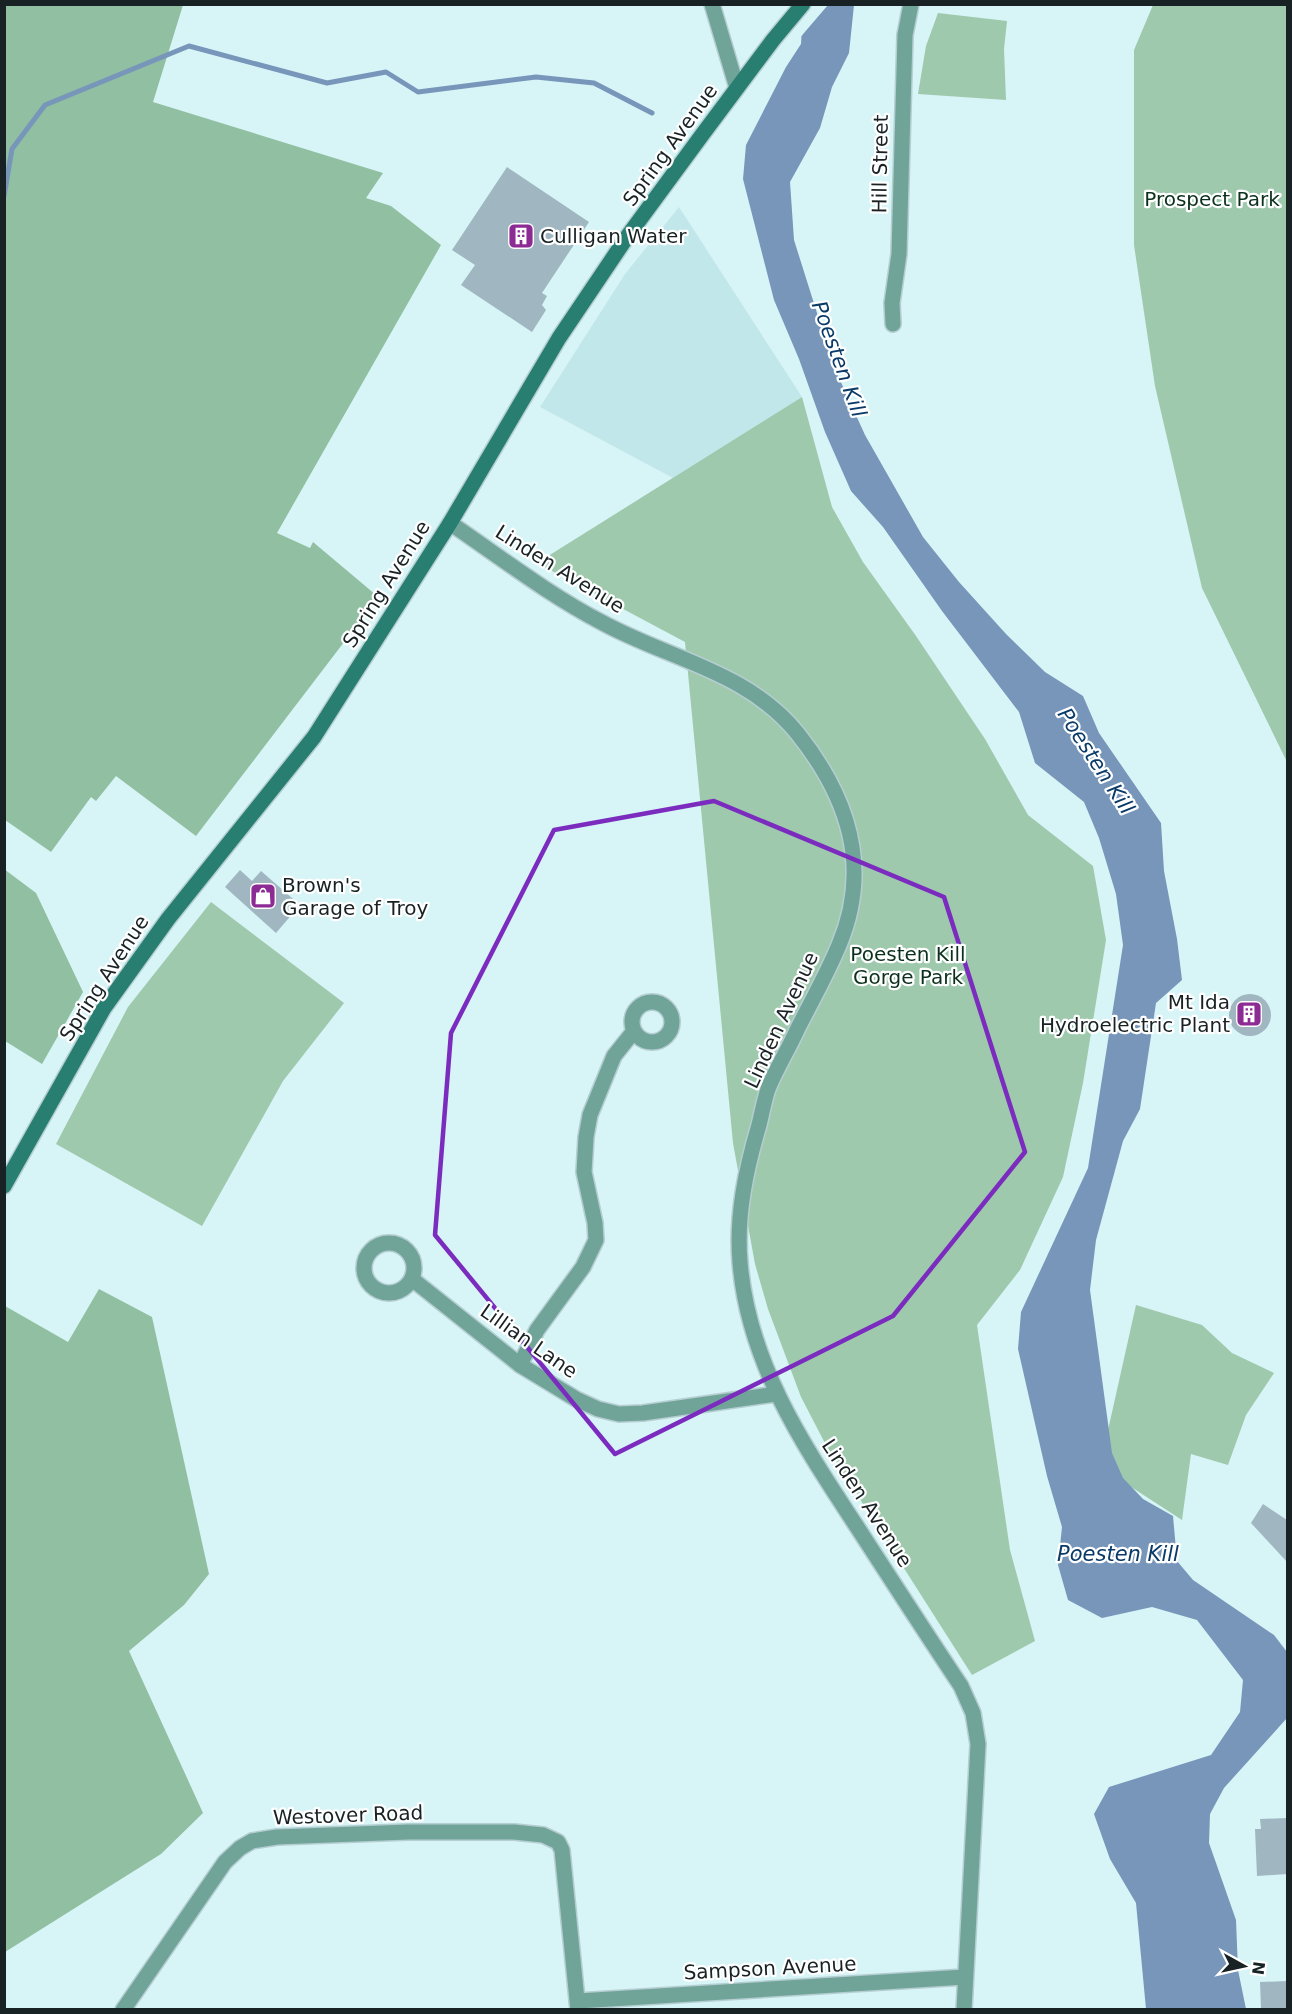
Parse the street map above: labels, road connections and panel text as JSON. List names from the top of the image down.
{
  "streets": {
    "street": [
      "Spring Avenue",
      "Hill Street",
      "Linden Avenue",
      "Lillian Lane",
      "Westover Road",
      "Sampson Avenue"
    ]
  },
  "crossings": [
    ["Spring Avenue", "Linden Avenue"],
    ["Linden Avenue", "Lillian Lane"],
    ["Linden Avenue", "Sampson Avenue"],
    ["Westover Road", "Sampson Avenue"]
  ],
  "water": ["Poesten Kill"],
  "parks": ["Prospect Park", "Poesten Kill Gorge Park"],
  "places": {
    "building": ["Culligan Water", "Mt Ida Hydroelectric Plant"],
    "shop": ["Brown's Garage of Troy"]
  },
  "north": "right"
}
